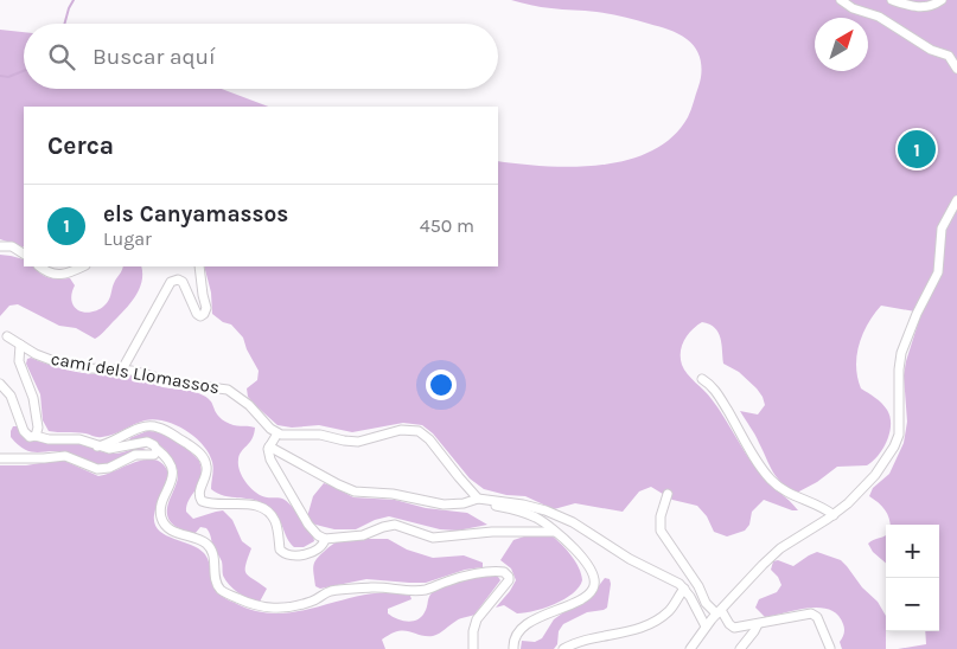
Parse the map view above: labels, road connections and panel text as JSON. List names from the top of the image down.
{
  "streets": {
    "street": ["camí dels Llomassos"]
  },
  "north": "top right",
  "page": {
    "search": "Buscar aquí",
    "heading": "Cerca",
    "pins": "1",
    "list": [
      {
        "mark": "1",
        "name": "els Canyamassos",
        "note": "Lugar",
        "value": "450 m"
      }
    ],
    "map_buttons": ["+", "−"]
  }
}
